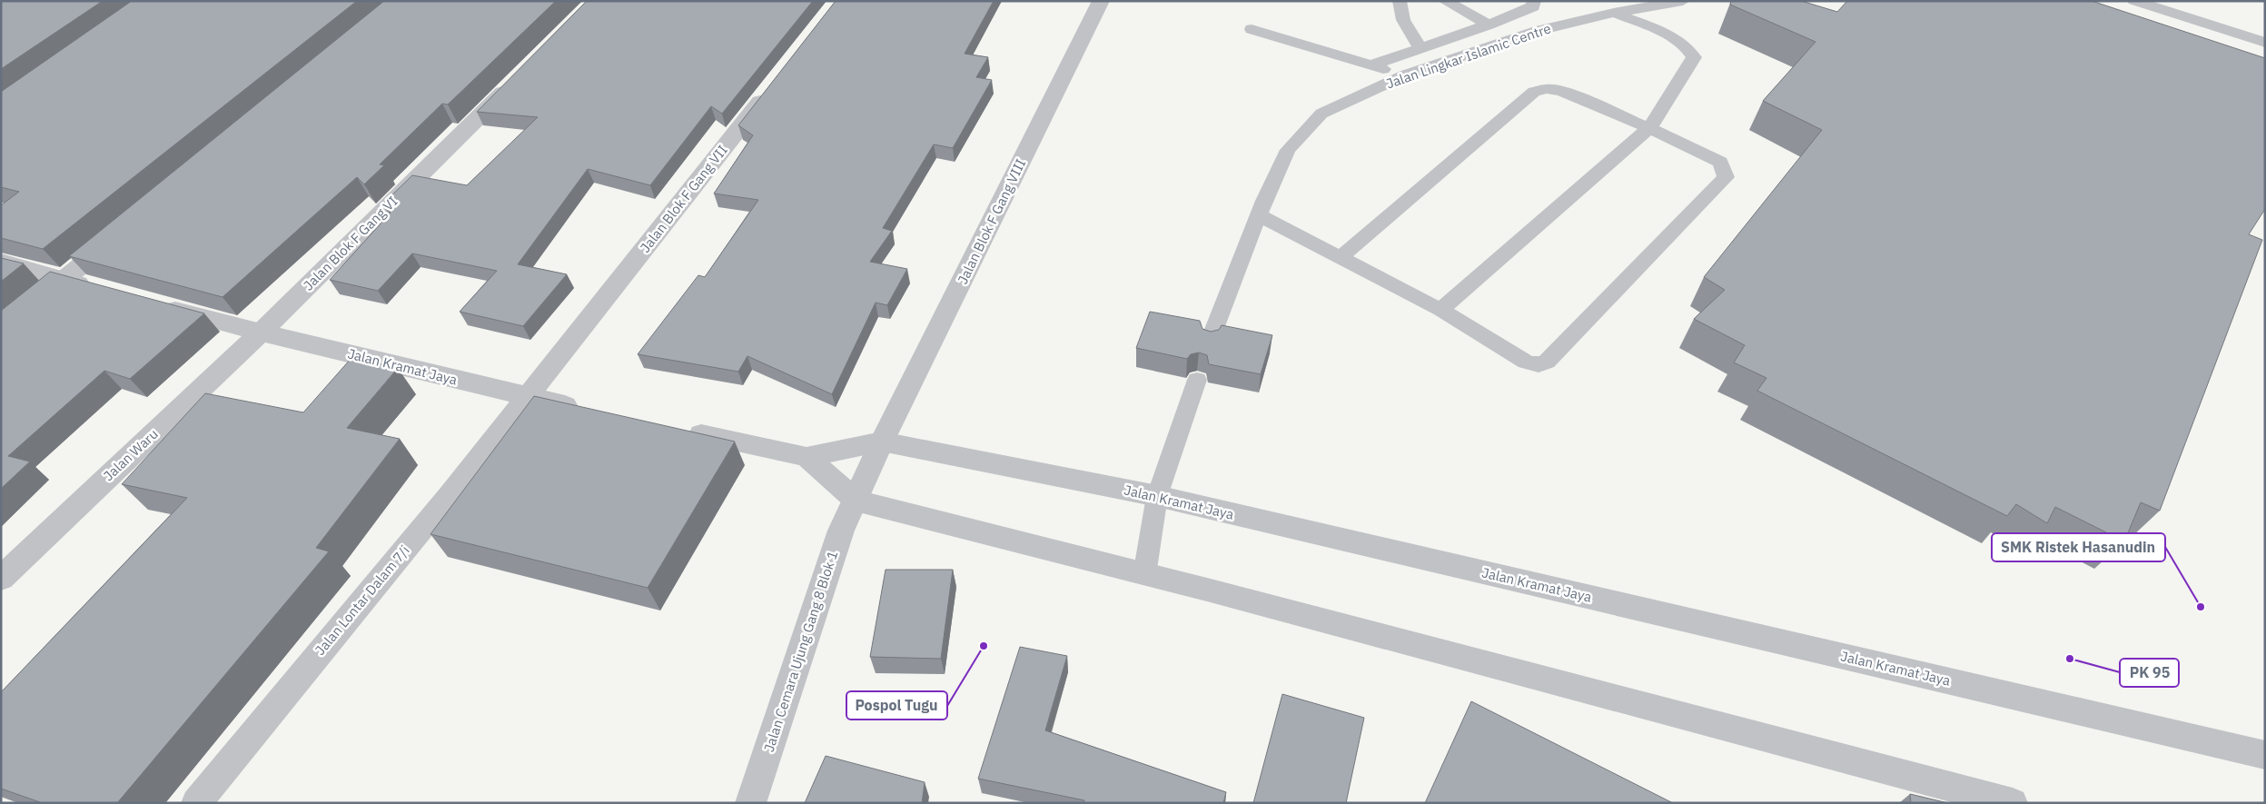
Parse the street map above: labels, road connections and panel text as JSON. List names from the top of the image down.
{
  "streets": {
    "street": [
      "Jalan Blok F Gang VII",
      "Jalan Blok F Gang VIII",
      "Jalan Blok F Gang VI",
      "Jalan Kramat Jaya",
      "Jalan Waru",
      "Jalan Lontar Dalam 7/i",
      "Jalan Cemara Ujung Gang 8 Blok 1"
    ],
    "lane": ["Jalan Lingkar Islamic Centre"]
  },
  "crossings": [
    ["Jalan Blok F Gang VII", "Jalan Kramat Jaya"],
    ["Jalan Blok F Gang VII", "Jalan Lontar Dalam 7/i"],
    ["Jalan Blok F Gang VIII", "Jalan Kramat Jaya"],
    ["Jalan Blok F Gang VIII", "Jalan Cemara Ujung Gang 8 Blok 1"],
    ["Jalan Blok F Gang VI", "Jalan Kramat Jaya"],
    ["Jalan Blok F Gang VI", "Jalan Waru"],
    ["Jalan Kramat Jaya", "Jalan Waru"],
    ["Jalan Kramat Jaya", "Jalan Lontar Dalam 7/i"],
    ["Jalan Kramat Jaya", "Jalan Cemara Ujung Gang 8 Blok 1"]
  ],
  "places": ["SMK Ristek Hasanudin", "Pospol Tugu", "PK 95"]
}
